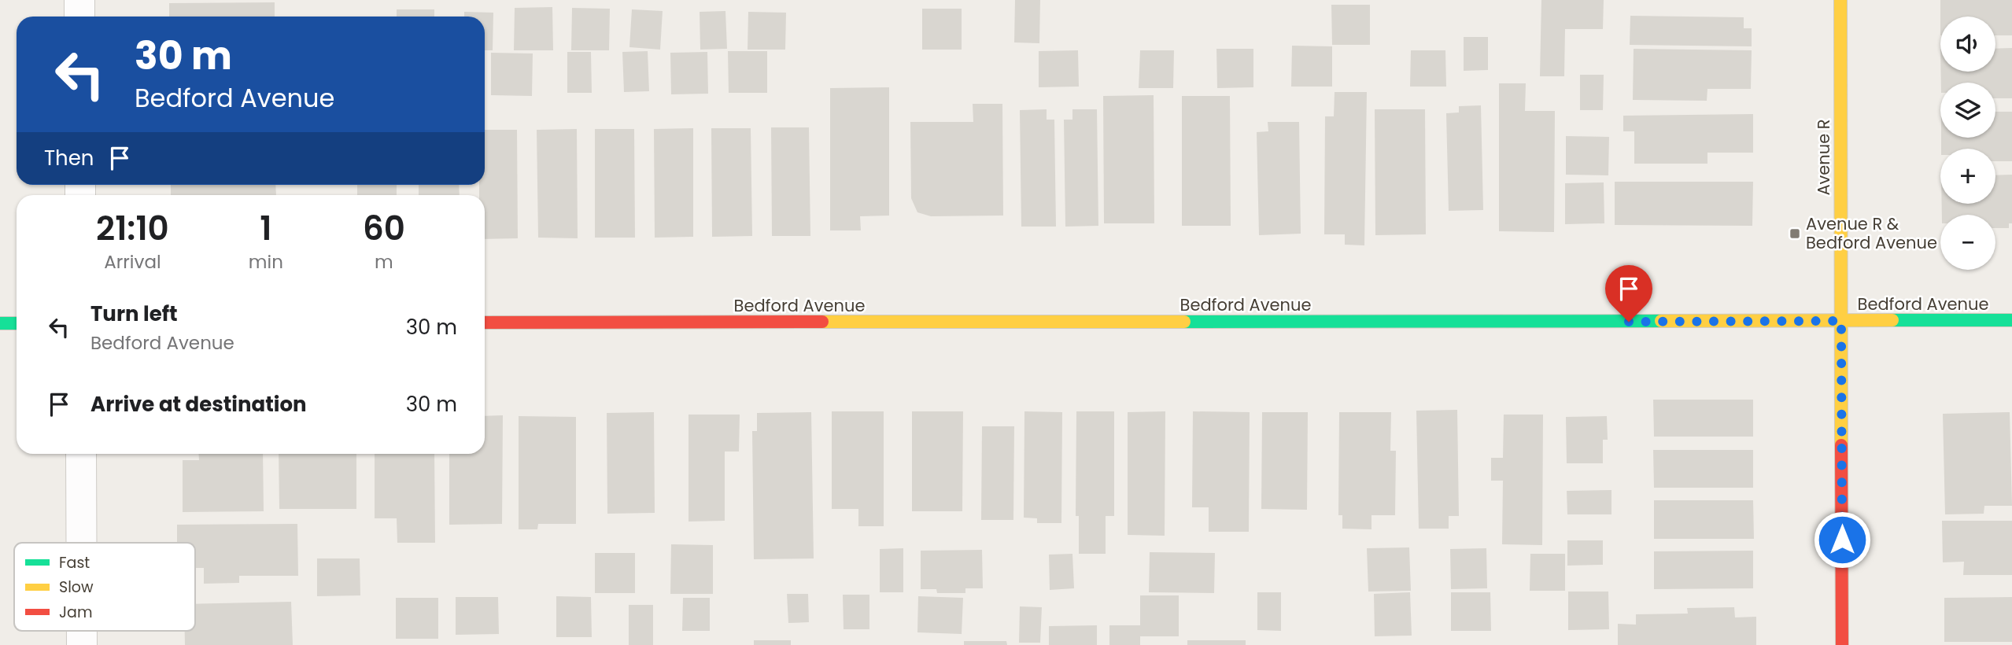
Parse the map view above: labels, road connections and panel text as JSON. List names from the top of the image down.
{
  "streets": {
    "main road": ["Avenue R", "Bedford Avenue"]
  },
  "crossings": [
    ["Avenue R", "Bedford Avenue"]
  ],
  "places": {
    "transit": ["Avenue R & Bedford Avenue"]
  },
  "legend": ["Fast", "Slow", "Jam"],
  "page": {
    "map_buttons": ["+", "−"],
    "turn": ["30 m", "Bedford Avenue"],
    "then": "Then",
    "eta": [
      "21:10",
      "Arrival",
      "1",
      "min",
      "60",
      "m"
    ],
    "list": [
      {
        "name": "Turn left",
        "note": "Bedford Avenue",
        "value": "30 m"
      },
      {
        "name": "Arrive at destination",
        "value": "30 m"
      }
    ]
  }
}
